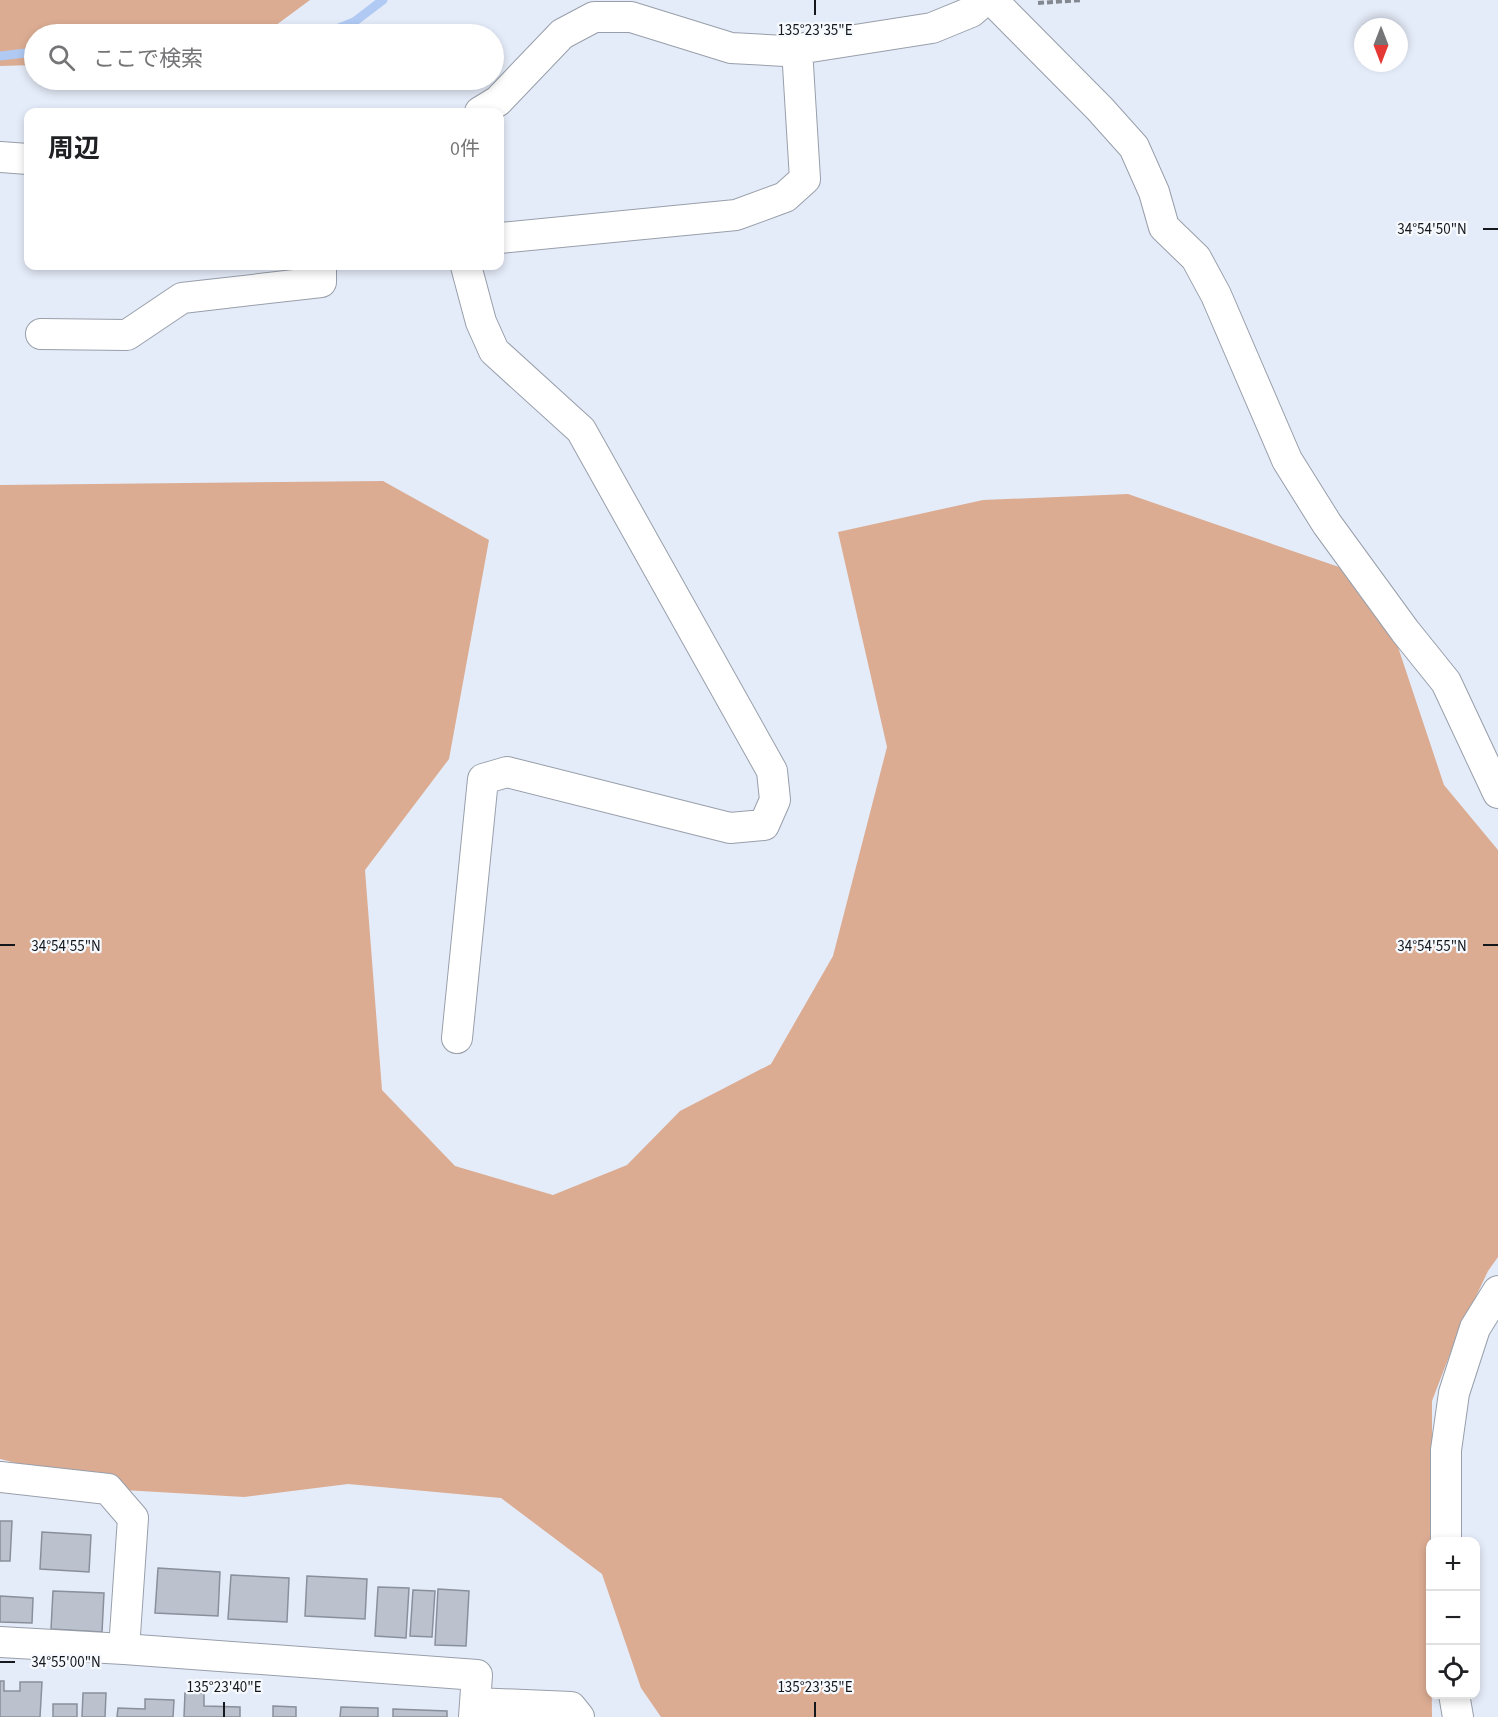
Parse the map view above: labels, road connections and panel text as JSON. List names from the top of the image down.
{
  "north": "bottom",
  "page": {
    "search": "ここで検索",
    "heading": ["周辺", "0件"],
    "map_buttons": ["+", "−"]
  },
  "coordinates": [
    "135°23'35\"E",
    "34°54'50\"N",
    "34°54'55\"N",
    "34°55'00\"N",
    "135°23'40\"E"
  ]
}
